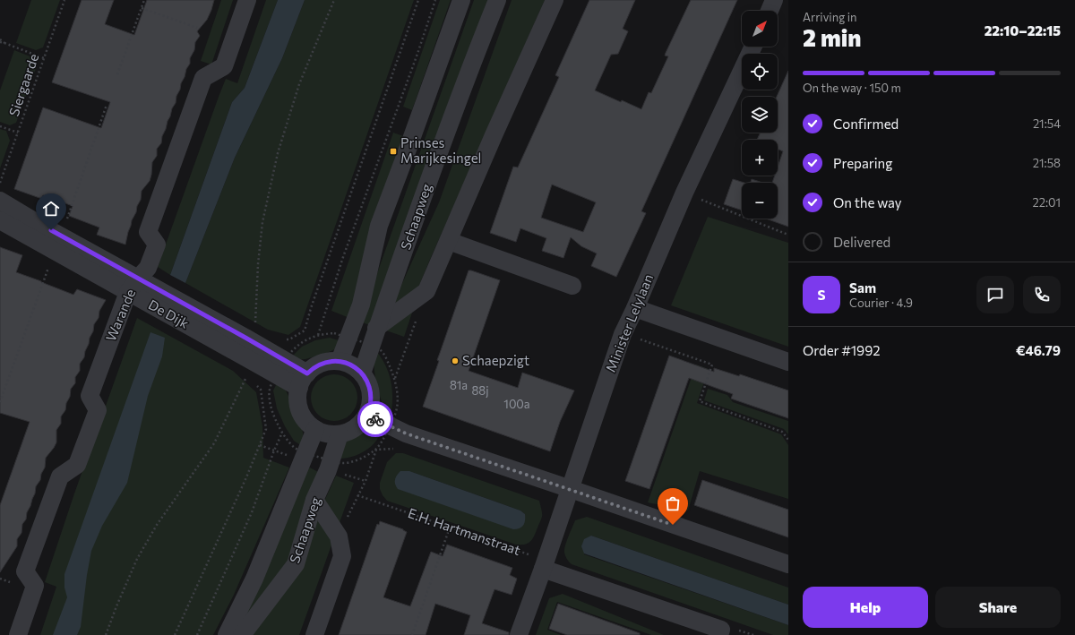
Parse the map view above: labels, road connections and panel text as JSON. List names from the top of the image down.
{
  "streets": {
    "street": [
      "Schaapweg",
      "De Dijk",
      "Warande",
      "Minister Lelylaan"
    ],
    "path": ["Siergaarde", "E.H. Hartmanstraat"]
  },
  "crossings": [
    ["Schaapweg", "De Dijk"],
    ["De Dijk", "Warande"],
    ["Minister Lelylaan", "E.H. Hartmanstraat"]
  ],
  "places": {
    "transit": ["Prinses Marijkesingel"],
    "other": ["Schaepzigt"]
  },
  "house_numbers": ["81a", "88j", "100a"],
  "north": "top right",
  "page": {
    "heading": ["2 min", "Arriving in", "22:10–22:15"],
    "panel": [
      "Sam",
      "Courier · 4.9",
      "Order #1992",
      "€46.79"
    ],
    "map_buttons": ["+", "−"],
    "bar": "On the way · 150 m",
    "list": [
      ["Confirmed", "21:54"],
      ["Preparing", "21:58"],
      ["On the way", "22:01"],
      "Delivered"
    ],
    "round": "S",
    "buttons": ["Help", "Share"]
  }
}
